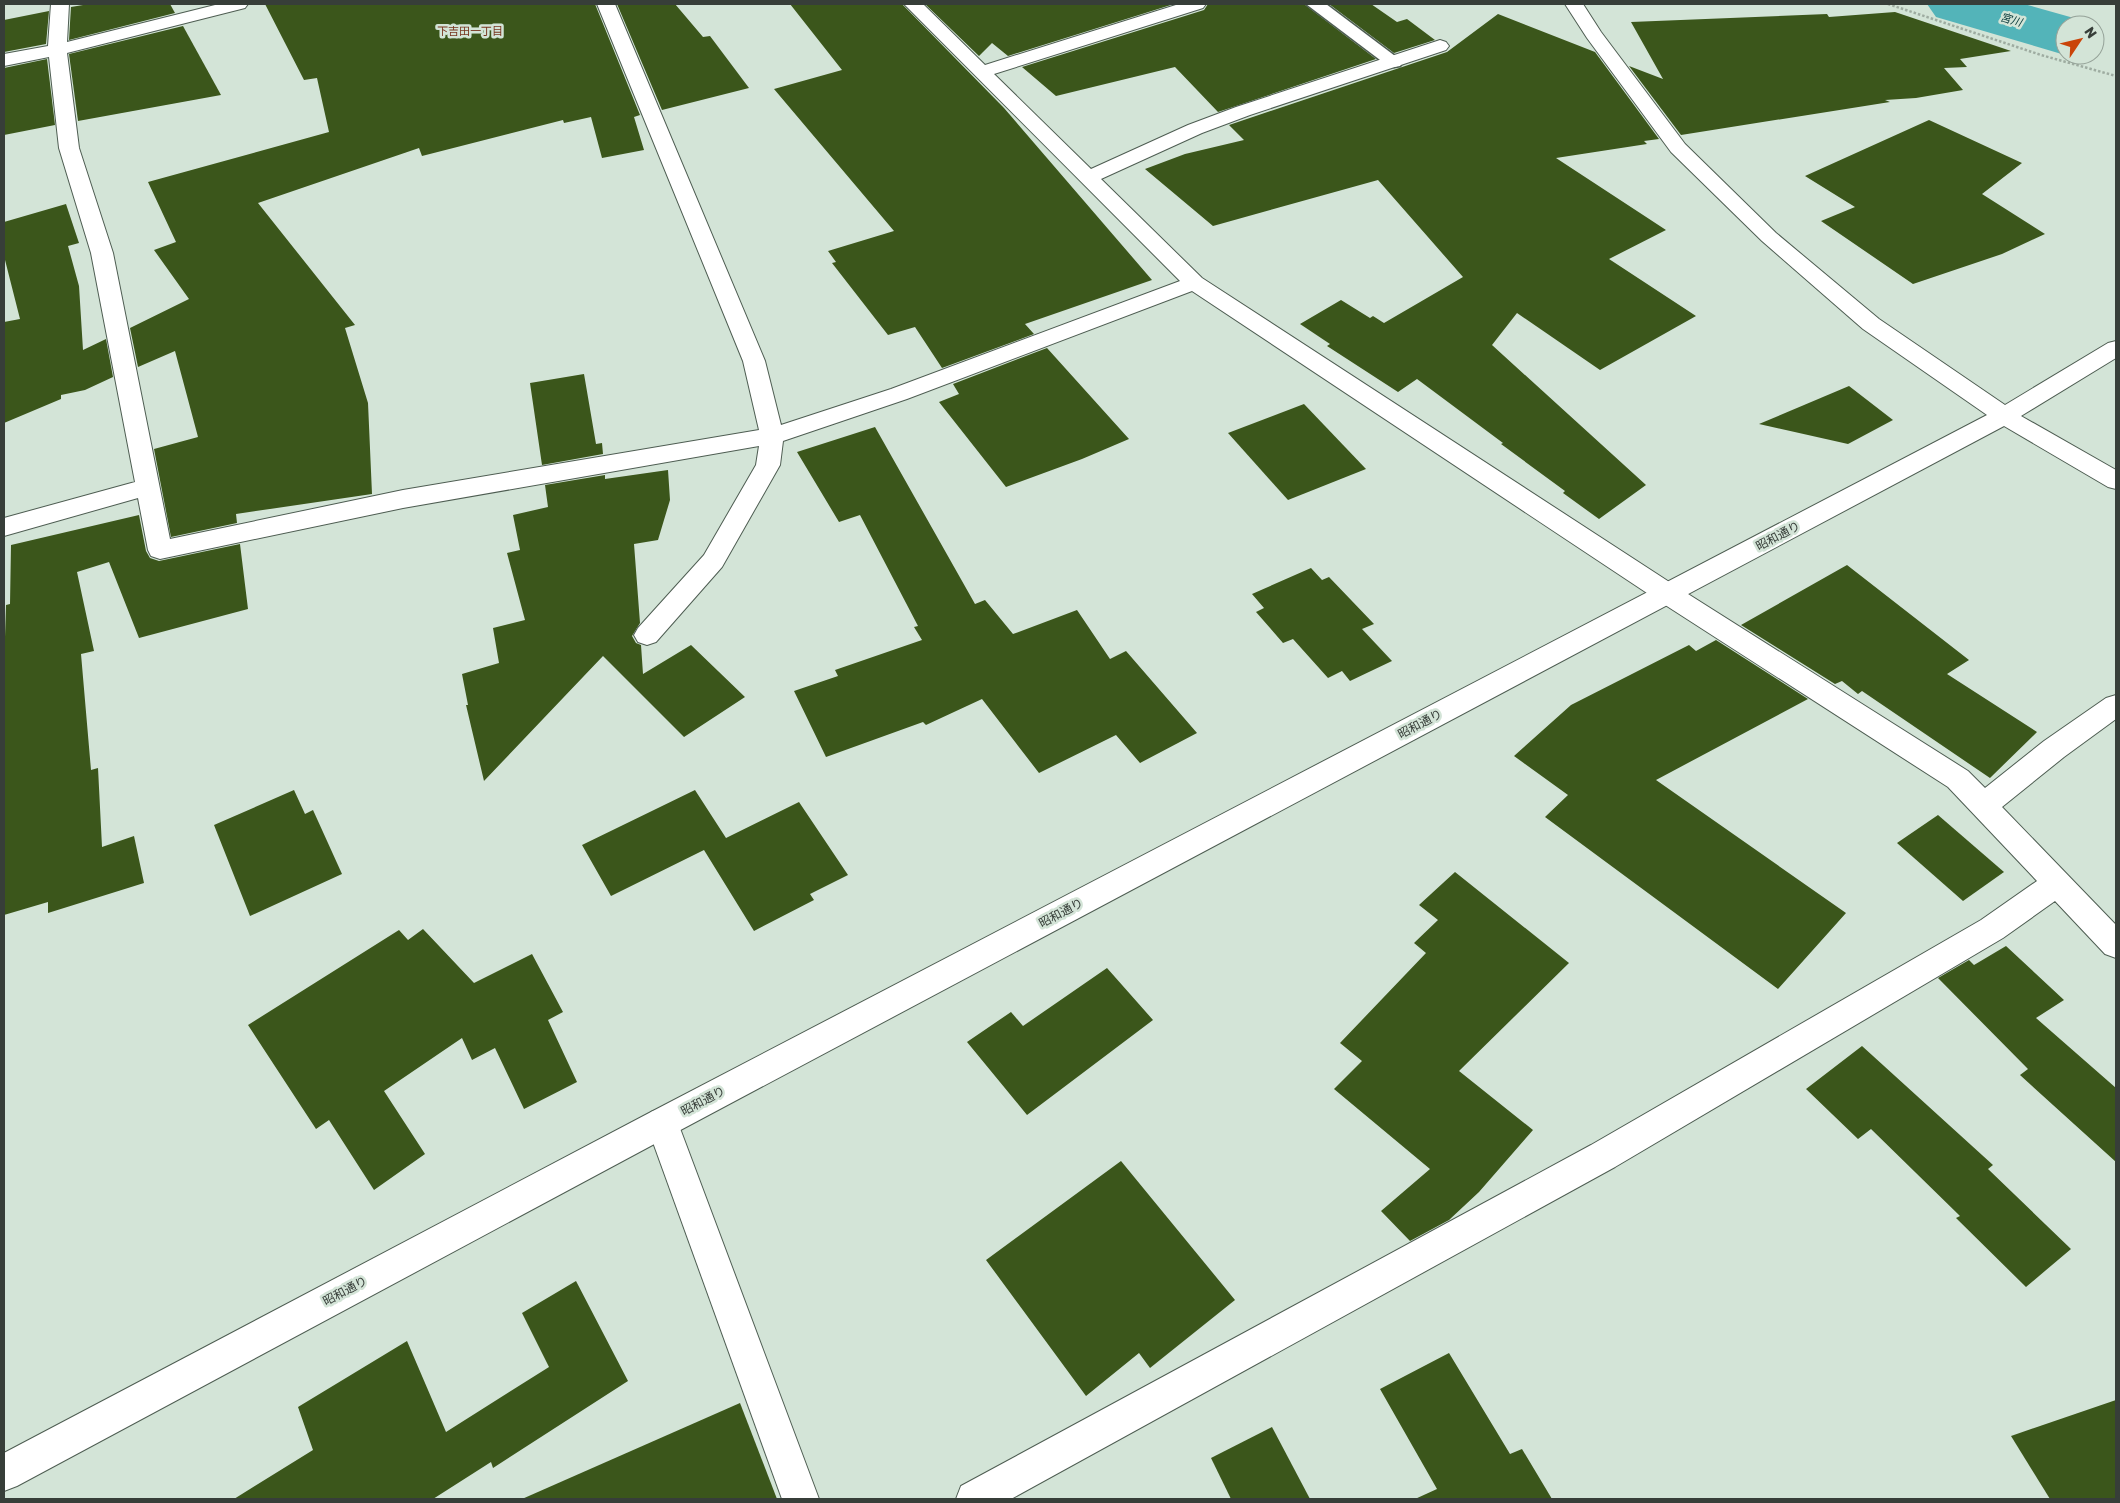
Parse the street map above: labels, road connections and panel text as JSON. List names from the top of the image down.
{
  "streets": {
    "street": ["昭和通り"]
  },
  "districts": ["下吉田一丁目"],
  "water": ["宮川"],
  "north": "top right"
}
